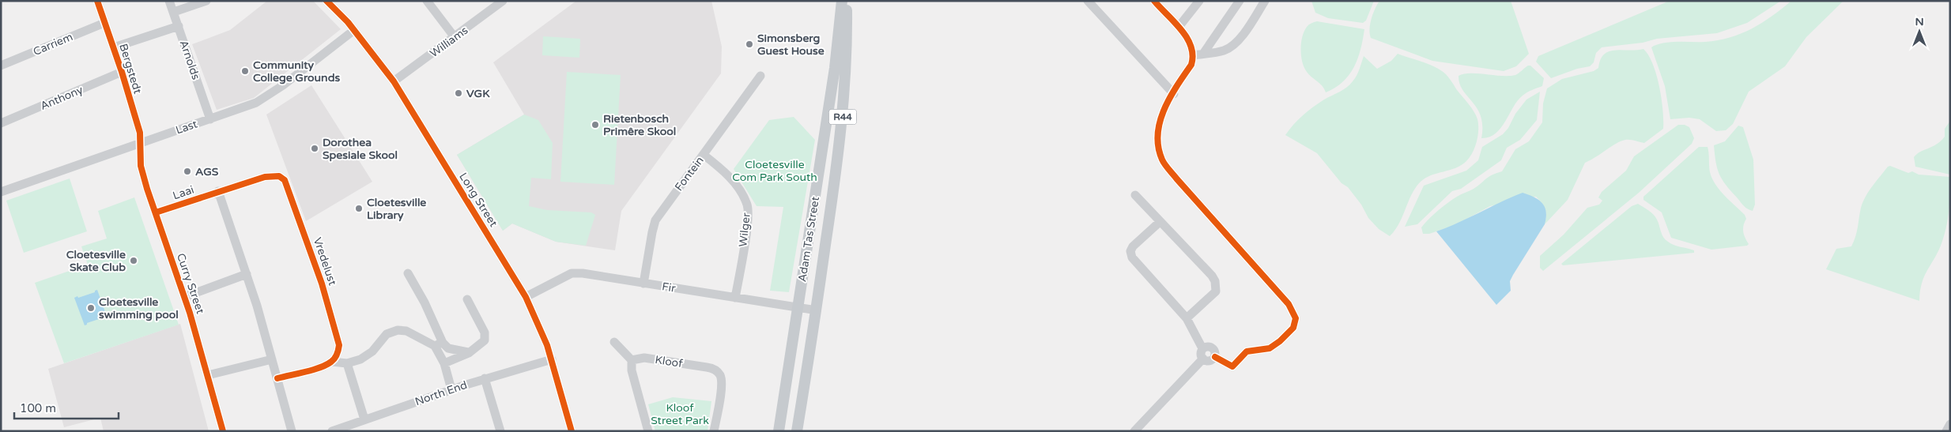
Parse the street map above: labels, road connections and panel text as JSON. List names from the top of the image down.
{
  "streets": {
    "main road": ["R44", "Adam Tas Street"],
    "street": [
      "Williams",
      "Carriem",
      "Arnolds",
      "Bergstedt",
      "Anthony",
      "Last",
      "Fontein",
      "Laai",
      "Long Street",
      "Wilger",
      "Vredelust",
      "Curry Street",
      "Fir",
      "Kloof",
      "North End"
    ]
  },
  "crossings": [
    ["Williams", "Long Street"],
    ["Carriem", "Bergstedt"],
    ["Arnolds", "Last"],
    ["Bergstedt", "Anthony"],
    ["Bergstedt", "Last"],
    ["Bergstedt", "Curry Street"],
    ["Last", "Long Street"],
    ["Last", "Curry Street"],
    ["Fontein", "Wilger"],
    ["Fontein", "Fir"],
    ["Laai", "Vredelust"],
    ["Laai", "Curry Street"],
    ["Long Street", "Fir"],
    ["Long Street", "North End"],
    ["Wilger", "Fir"],
    ["Adam Tas Street", "Fir"]
  ],
  "parks": ["Cloetesville Com Park South", "Kloof Street Park"],
  "places": [
    "Simonsberg Guest House",
    "Community College Grounds",
    "VGK",
    "Rietenbosch Primêre Skool",
    "Dorothea Spesiale Skool",
    "AGS",
    "Cloetesville Library",
    "Cloetesville Skate Club",
    "Cloetesville swimming pool"
  ],
  "scale_bar": "100 m",
  "north": "top"
}
